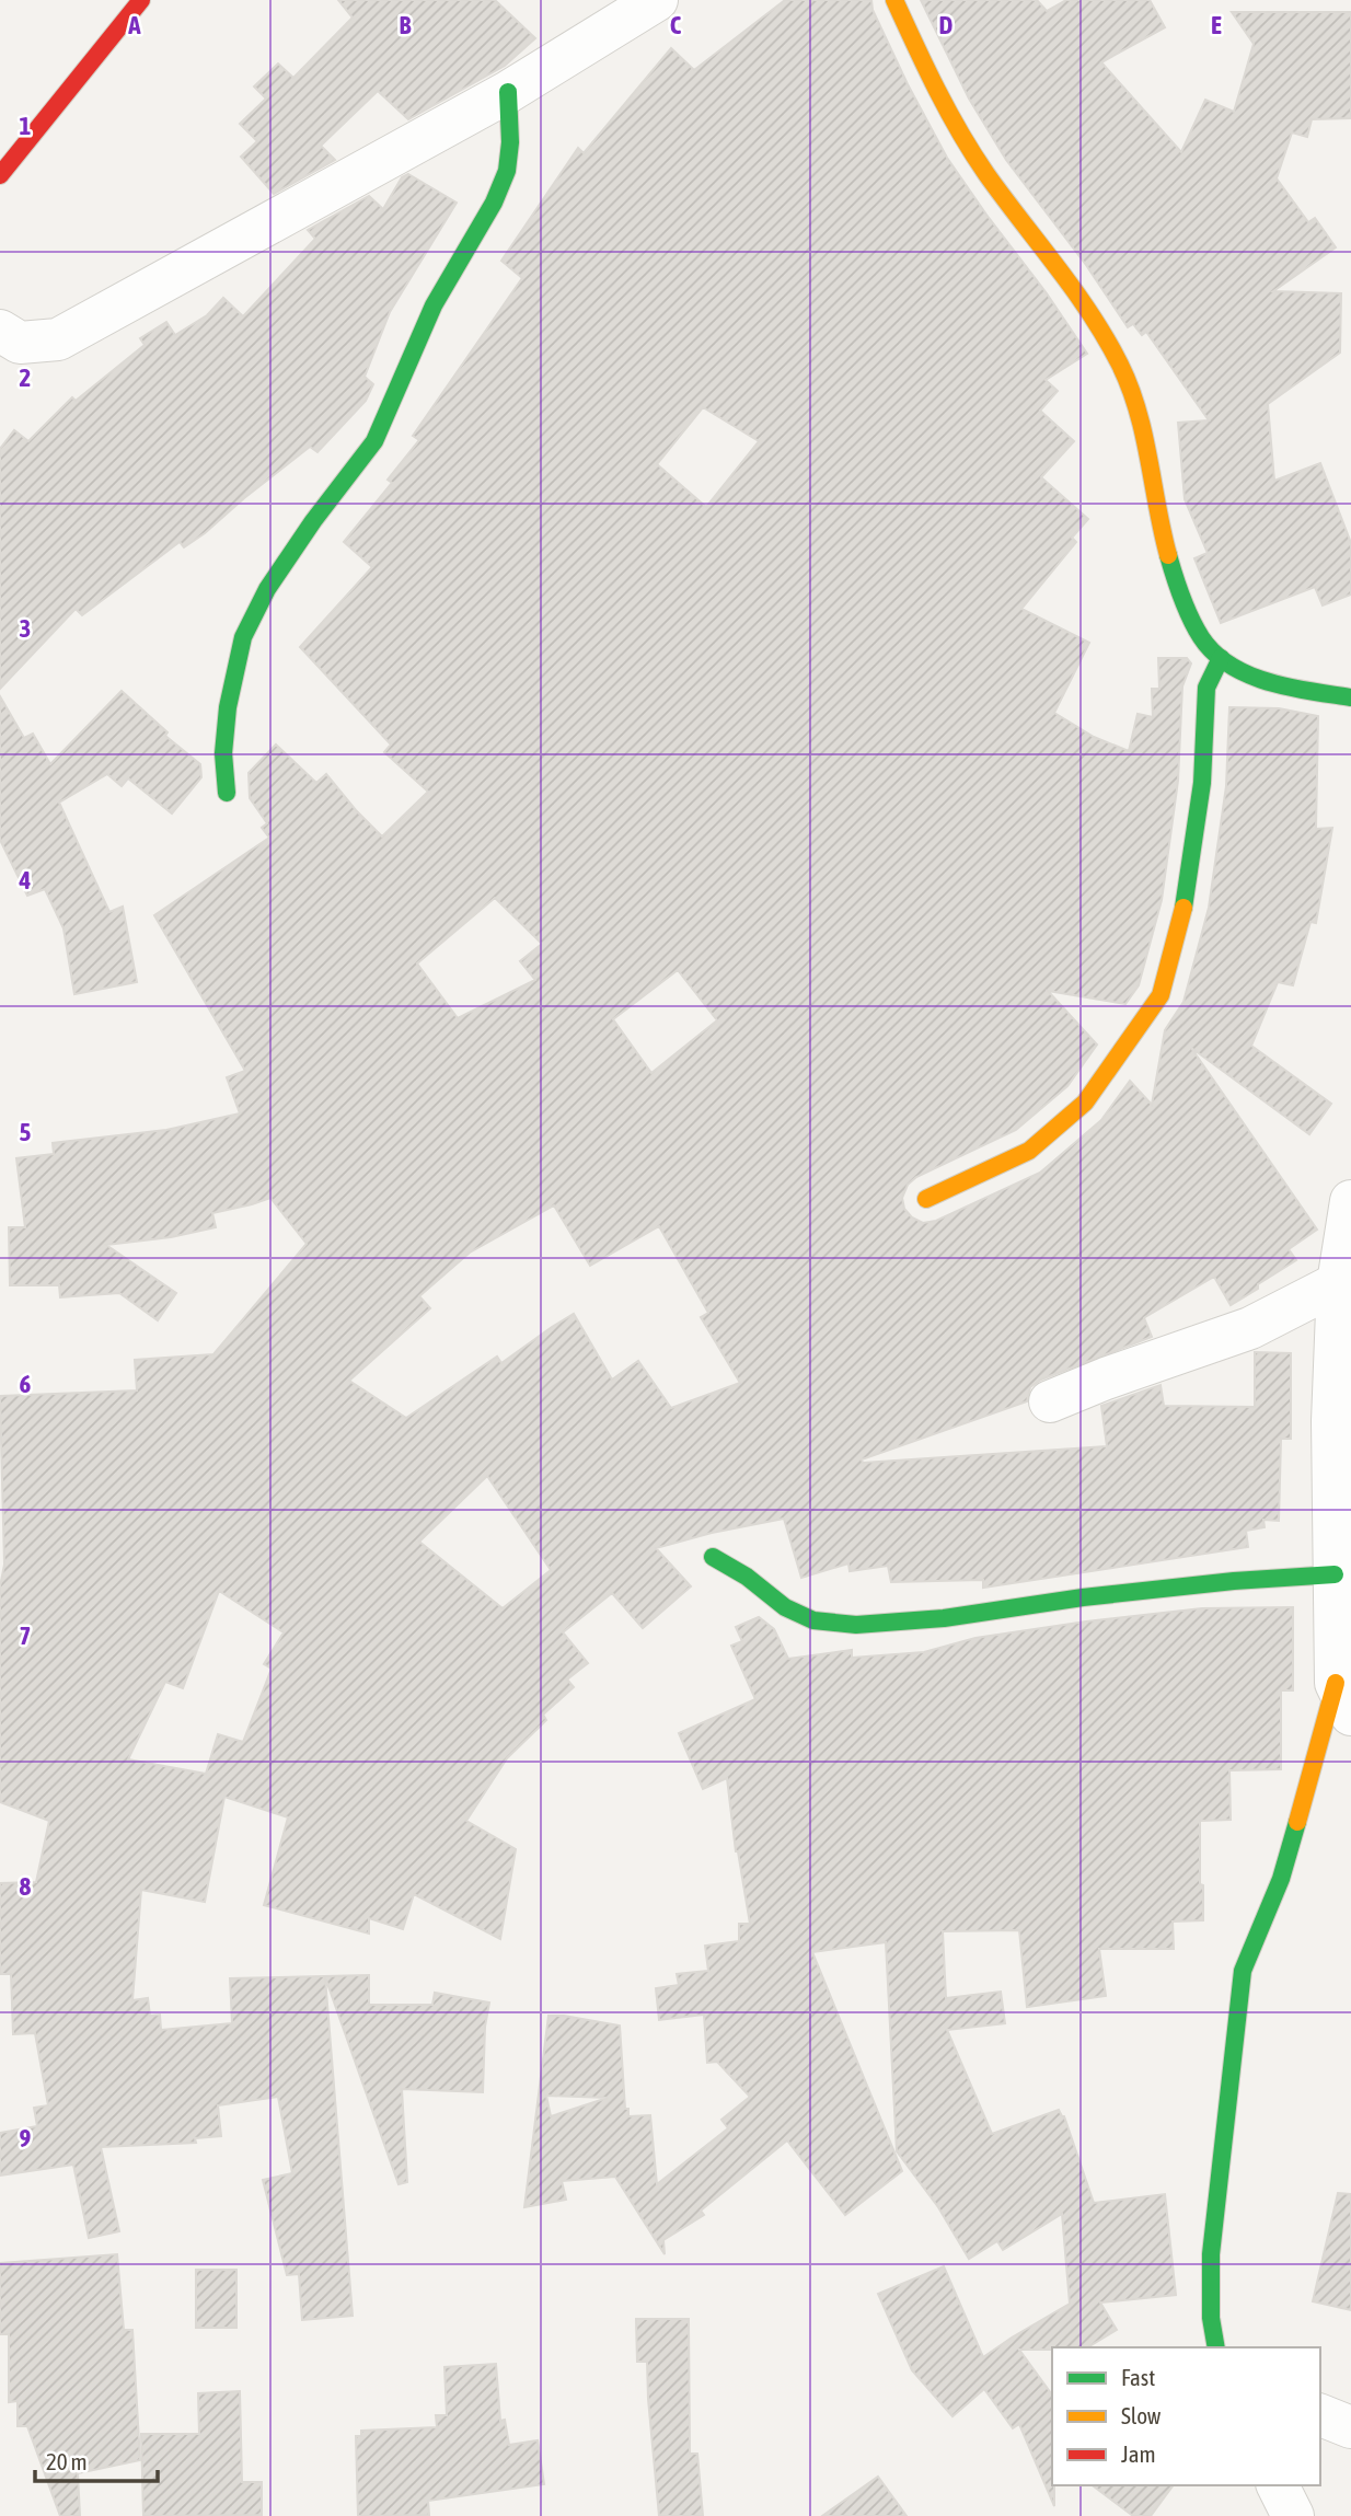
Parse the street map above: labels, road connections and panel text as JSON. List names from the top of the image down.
{
  "legend": ["Fast", "Slow", "Jam"],
  "scale_bar": "20 m",
  "grid": {
    "columns": [
      "A",
      "B",
      "C",
      "D",
      "E"
    ],
    "rows": [
      "1",
      "2",
      "3",
      "4",
      "5",
      "6",
      "7",
      "8",
      "9"
    ]
  }
}
